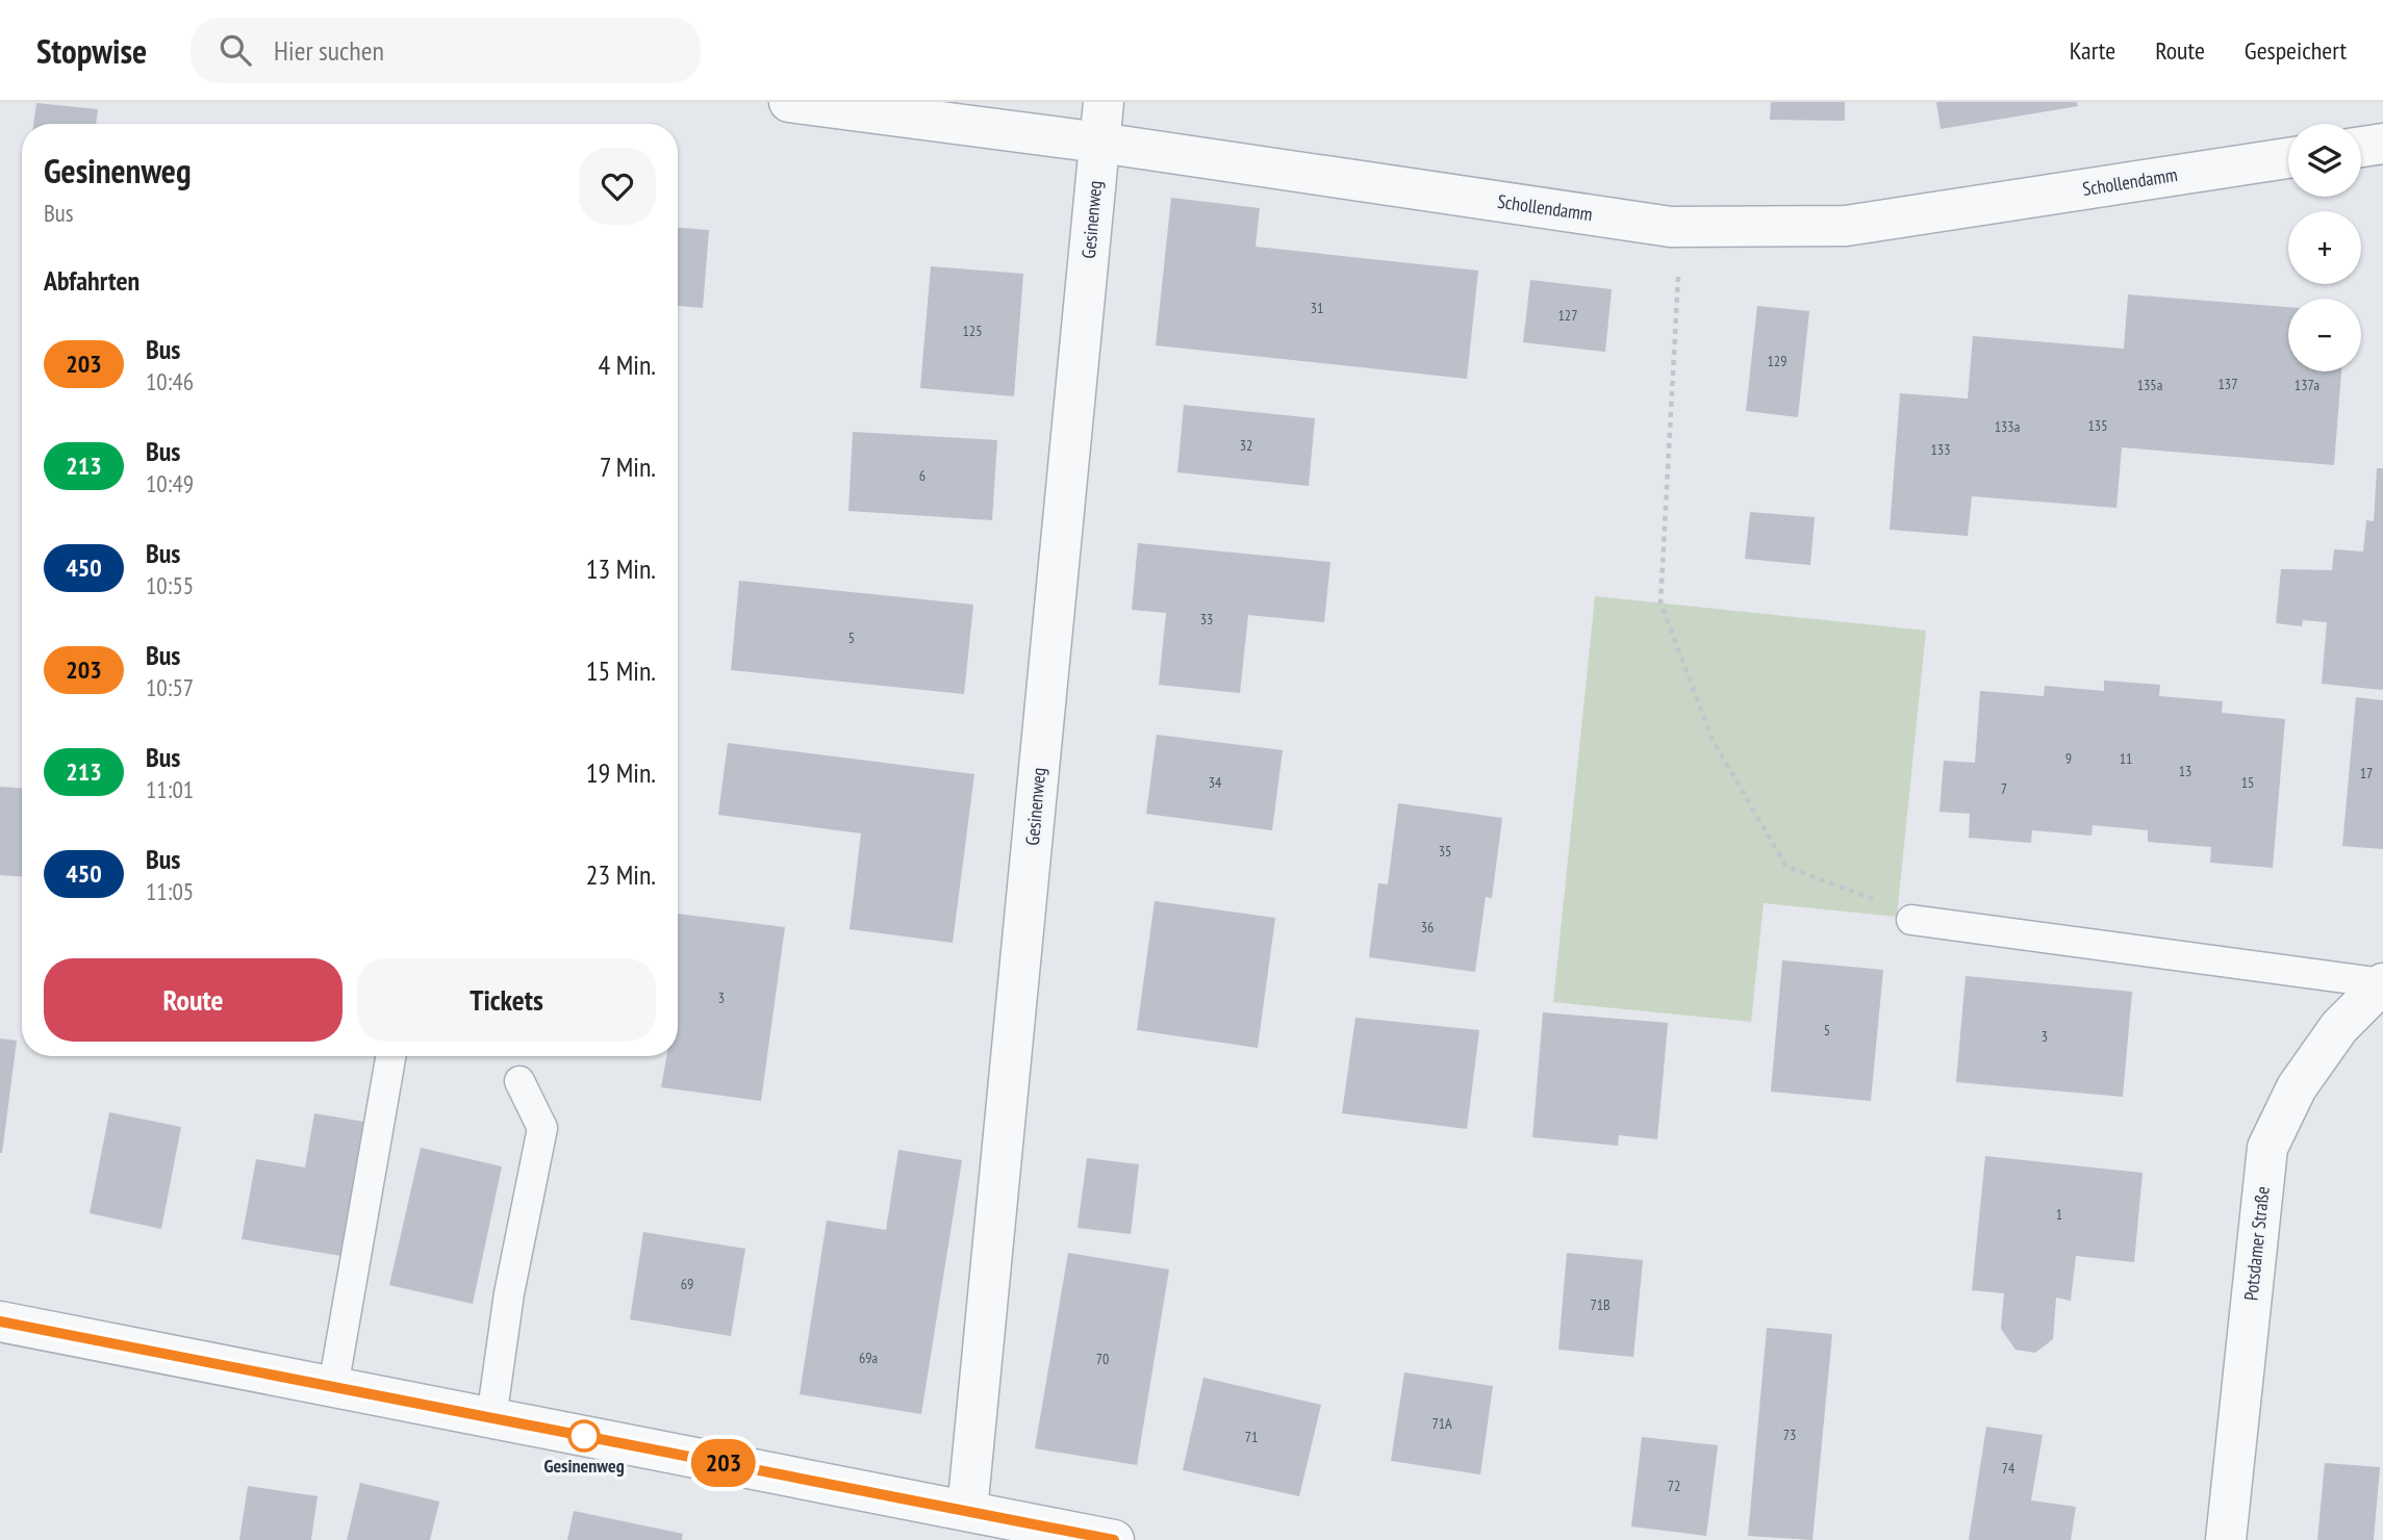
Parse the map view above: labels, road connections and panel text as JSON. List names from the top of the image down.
{
  "streets": {
    "street": ["Schollendamm", "Gesinenweg", "Potsdamer Straße"]
  },
  "crossings": [
    ["Schollendamm", "Gesinenweg"]
  ],
  "places": ["Gesinenweg"],
  "lines": ["bus line 203"],
  "house_numbers": [
    "31",
    "127",
    "125",
    "129",
    "137",
    "135a",
    "137a",
    "135",
    "133a",
    "32",
    "133",
    "6",
    "33",
    "5",
    "9",
    "11",
    "13",
    "17",
    "34",
    "15",
    "7",
    "35",
    "36",
    "3",
    "5",
    "3",
    "1",
    "69",
    "71B",
    "69a",
    "70",
    "71A",
    "73",
    "71",
    "74",
    "72"
  ],
  "page": {
    "header": "Stopwise",
    "search": "Hier suchen",
    "nav": ["Karte", "Route", "Gespeichert"],
    "on_map": "203",
    "map_buttons": ["+", "−"],
    "heading": [
      ["Gesinenweg", "Bus"],
      "Abfahrten"
    ],
    "list": [
      {
        "mark": "203",
        "name": "Bus",
        "note": "10:46",
        "value": "4 Min."
      },
      {
        "mark": "213",
        "name": "Bus",
        "note": "10:49",
        "value": "7 Min."
      },
      {
        "mark": "450",
        "name": "Bus",
        "note": "10:55",
        "value": "13 Min."
      },
      {
        "mark": "203",
        "name": "Bus",
        "note": "10:57",
        "value": "15 Min."
      },
      {
        "mark": "213",
        "name": "Bus",
        "note": "11:01",
        "value": "19 Min."
      },
      {
        "mark": "450",
        "name": "Bus",
        "note": "11:05",
        "value": "23 Min."
      }
    ],
    "buttons": ["Route", "Tickets"]
  }
}
